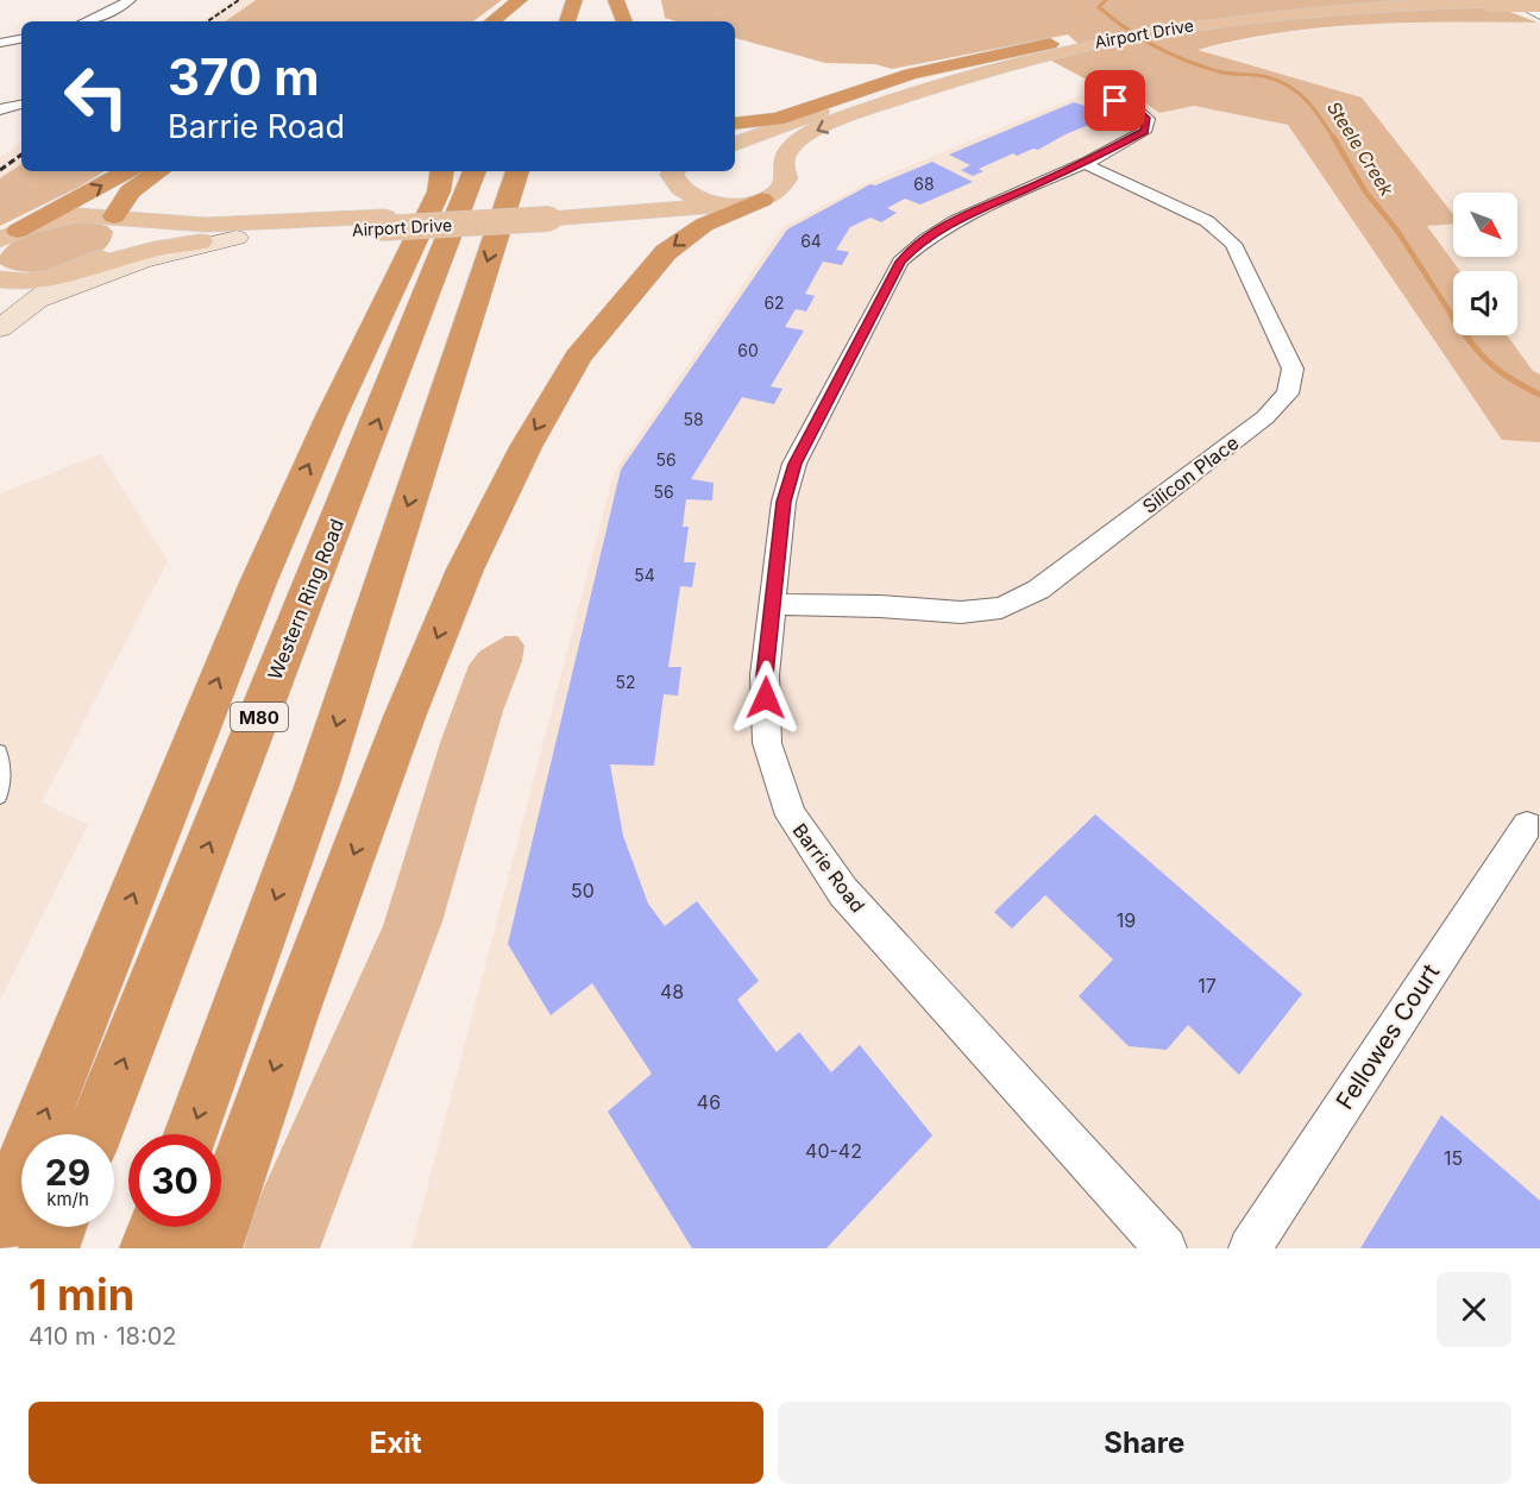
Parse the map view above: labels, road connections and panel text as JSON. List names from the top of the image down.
{
  "streets": {
    "highway": ["Western Ring Road", "M80"],
    "main road": ["Airport Drive"],
    "street": ["Silicon Place", "Barrie Road", "Fellowes Court"]
  },
  "crossings": [
    ["Silicon Place", "Barrie Road"]
  ],
  "water": ["Steele Creek"],
  "house_numbers": [
    "68",
    "64",
    "62",
    "60",
    "58",
    "56",
    "56",
    "54",
    "52",
    "50",
    "19",
    "17",
    "48",
    "46",
    "40-42",
    "15"
  ],
  "north": "bottom right",
  "page": {
    "turn": ["370 m", "Barrie Road"],
    "speed": "29 km/h",
    "limit": "30",
    "heading": ["1 min", "410 m · 18:02"],
    "buttons": ["Exit", "Share"]
  }
}
